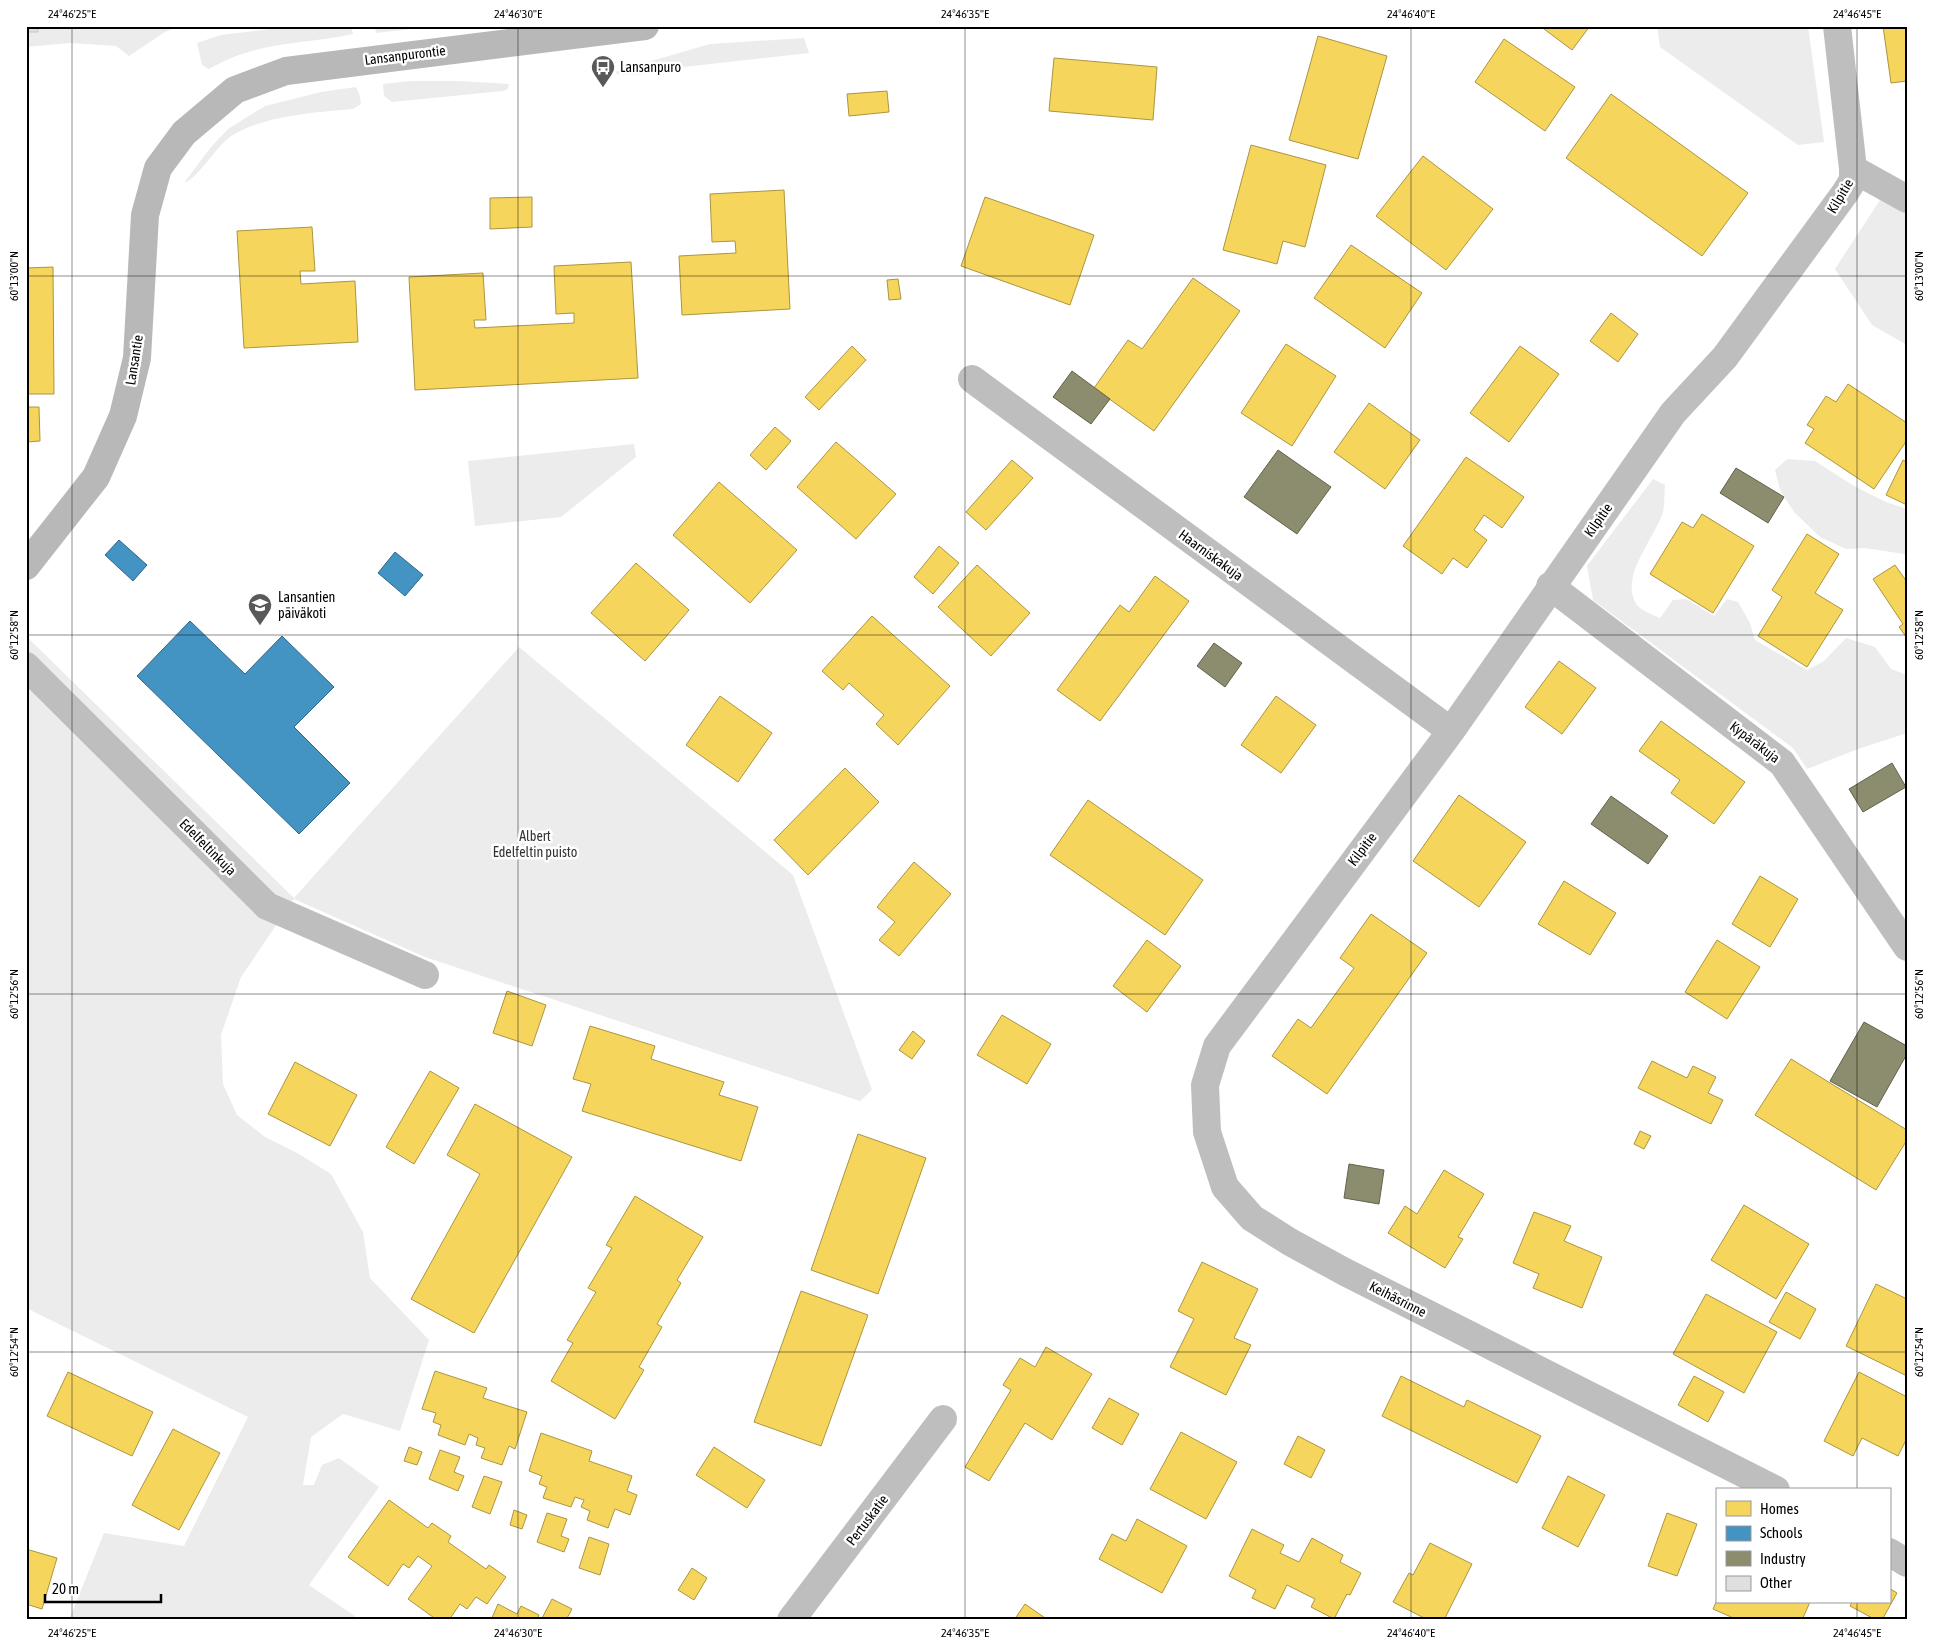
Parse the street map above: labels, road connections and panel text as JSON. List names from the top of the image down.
{
  "streets": {
    "street": [
      "Lansanpurontie",
      "Kilpitie",
      "Lansantie",
      "Haarniskakuja",
      "Kypäräkuja",
      "Edelfeltinkuja",
      "Keihäsrinne",
      "Pertuskatie"
    ]
  },
  "crossings": [
    ["Lansanpurontie", "Lansantie"],
    ["Kilpitie", "Haarniskakuja"],
    ["Kilpitie", "Kypäräkuja"],
    ["Kilpitie", "Keihäsrinne"]
  ],
  "parks": ["Albert Edelfeltin puisto"],
  "places": {
    "bus stop": ["Lansanpuro"],
    "school or university": ["Lansantien päiväkoti"]
  },
  "legend": [
    "Homes",
    "Schools",
    "Industry",
    "Other"
  ],
  "scale_bar": "20 m",
  "coordinates": [
    "24°46'25\"E",
    "24°46'30\"E",
    "24°46'35\"E",
    "24°46'40\"E",
    "24°46'45\"E",
    "60°13'00\"N",
    "60°12'58\"N",
    "60°12'56\"N",
    "60°12'54\"N"
  ]
}
